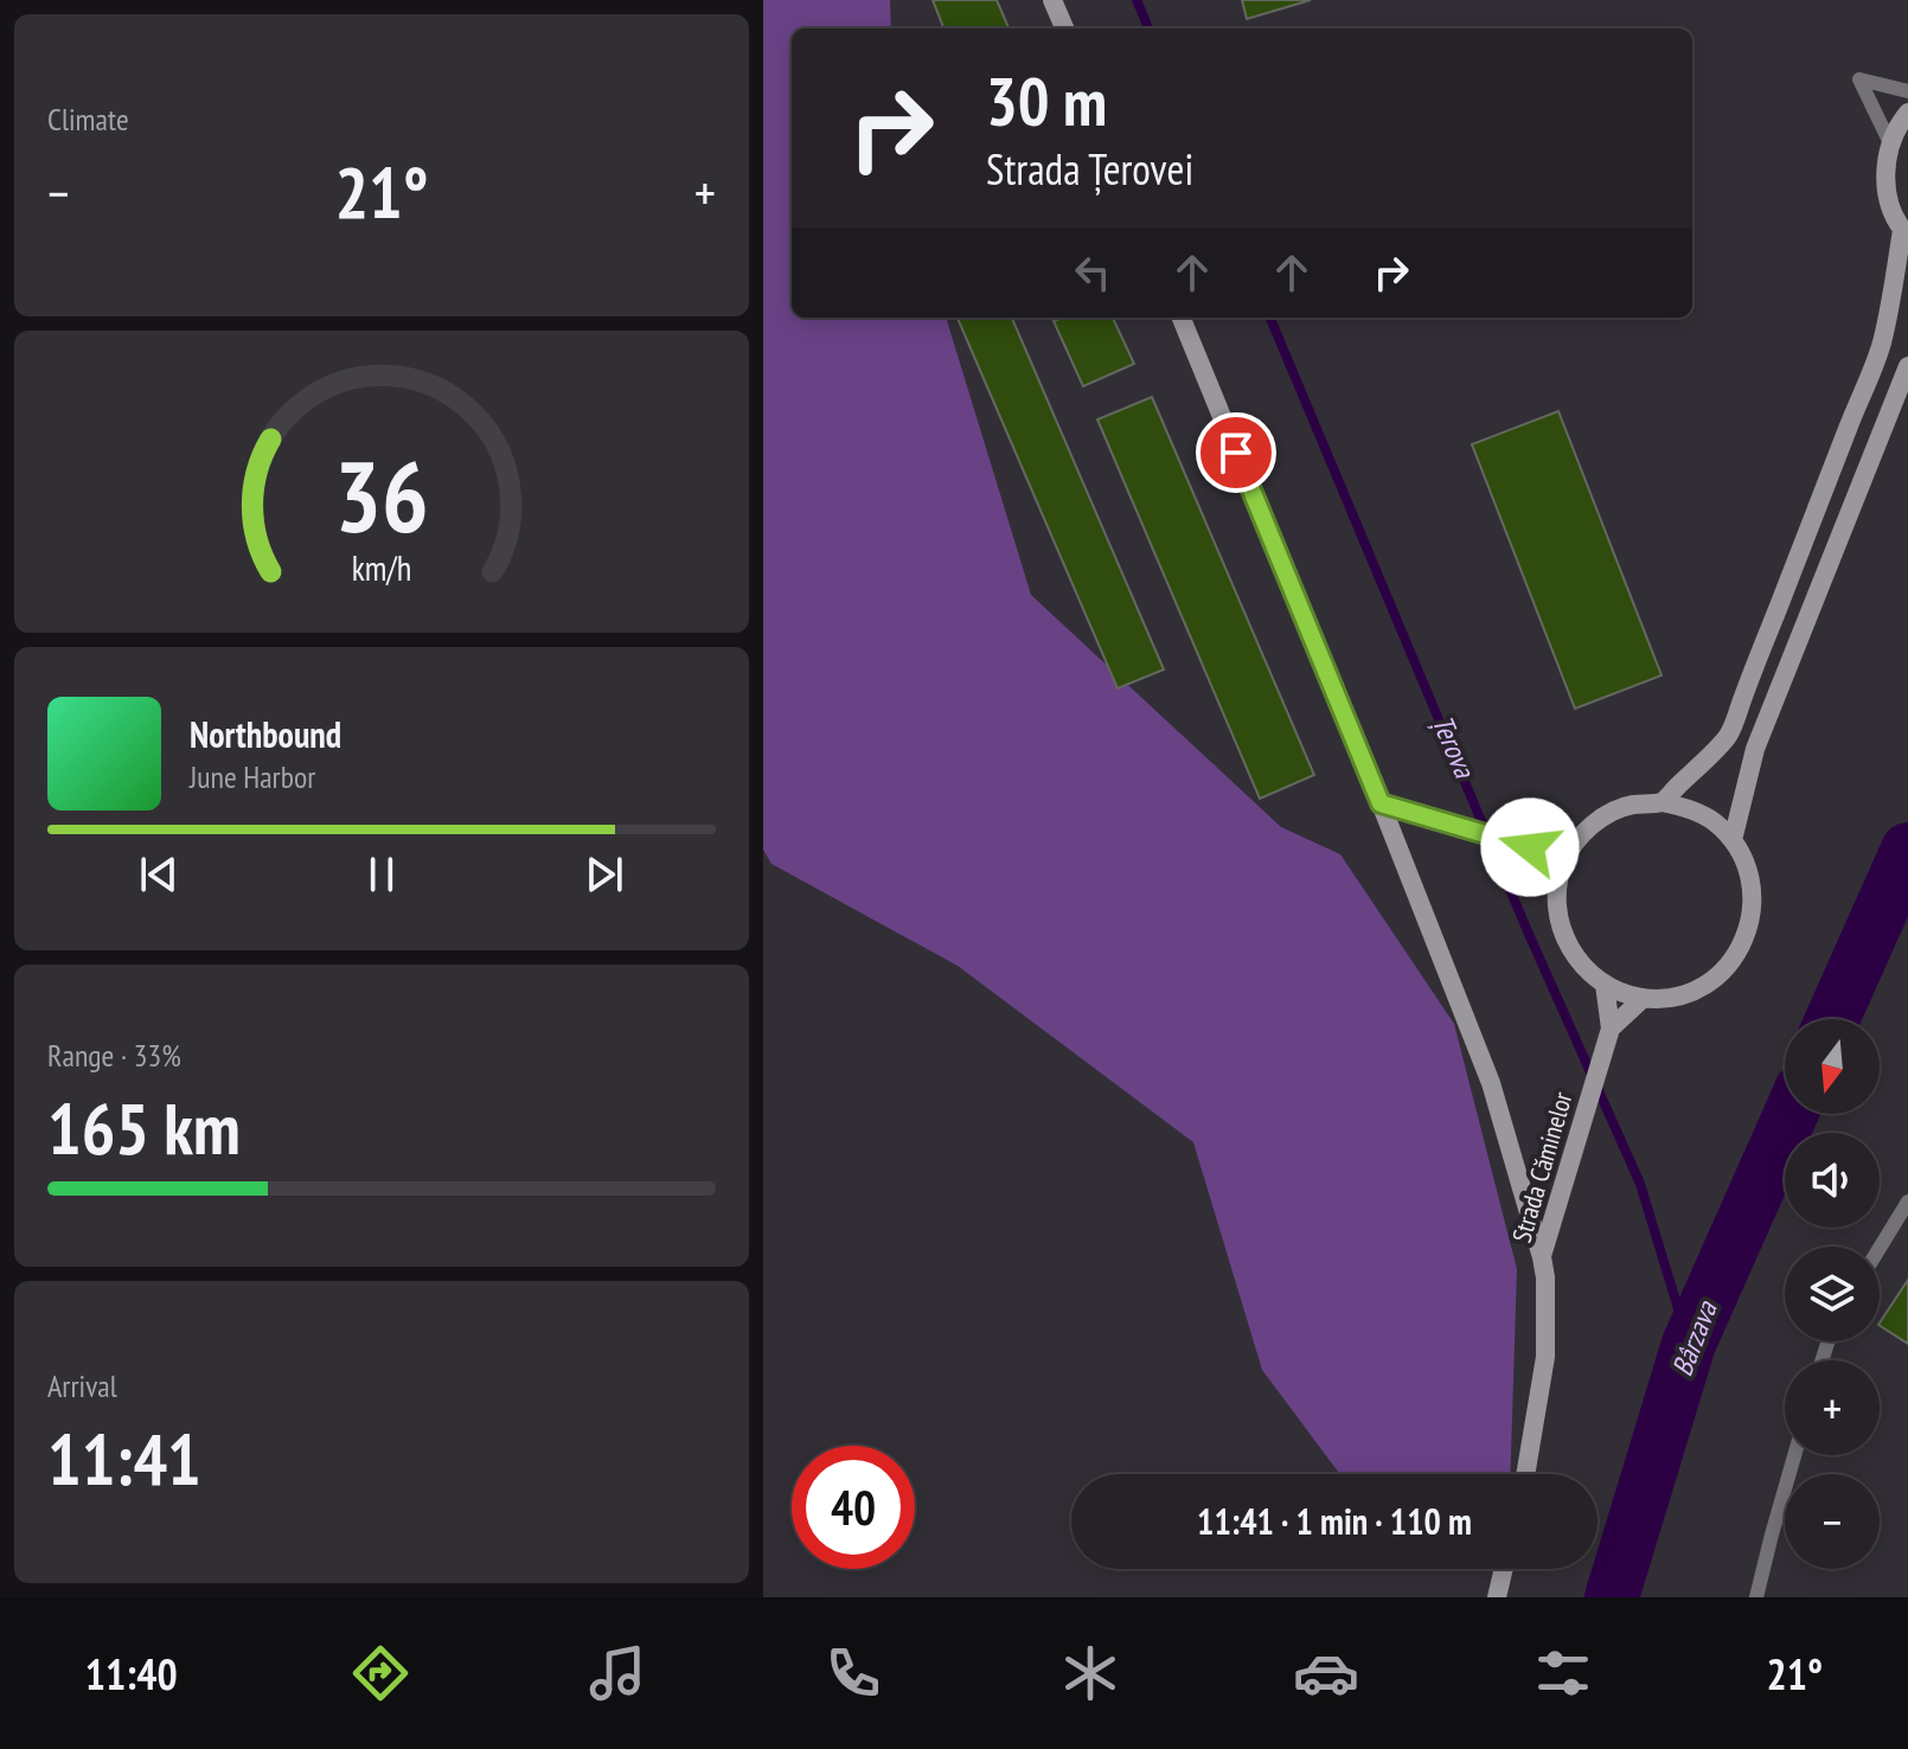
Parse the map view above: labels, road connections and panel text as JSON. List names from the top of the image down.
{
  "streets": {
    "street": ["Strada Căminelor"]
  },
  "water": ["Țerova", "Bârzava"],
  "north": "bottom",
  "page": {
    "tile": [
      "Climate",
      ["Range · 33%", "165 km"],
      ["Arrival", "11:41"]
    ],
    "turn": ["30 m", "Strada Țerovei"],
    "heat": ["−", "21°", "+"],
    "song": ["Northbound", "June Harbor"],
    "map_buttons": ["+", "−"],
    "limit": "40",
    "trip": "11:41 · 1 min · 110 m",
    "tabs": ["11:40", "21°"],
    "gauge": ["36", "km/h"]
  }
}
